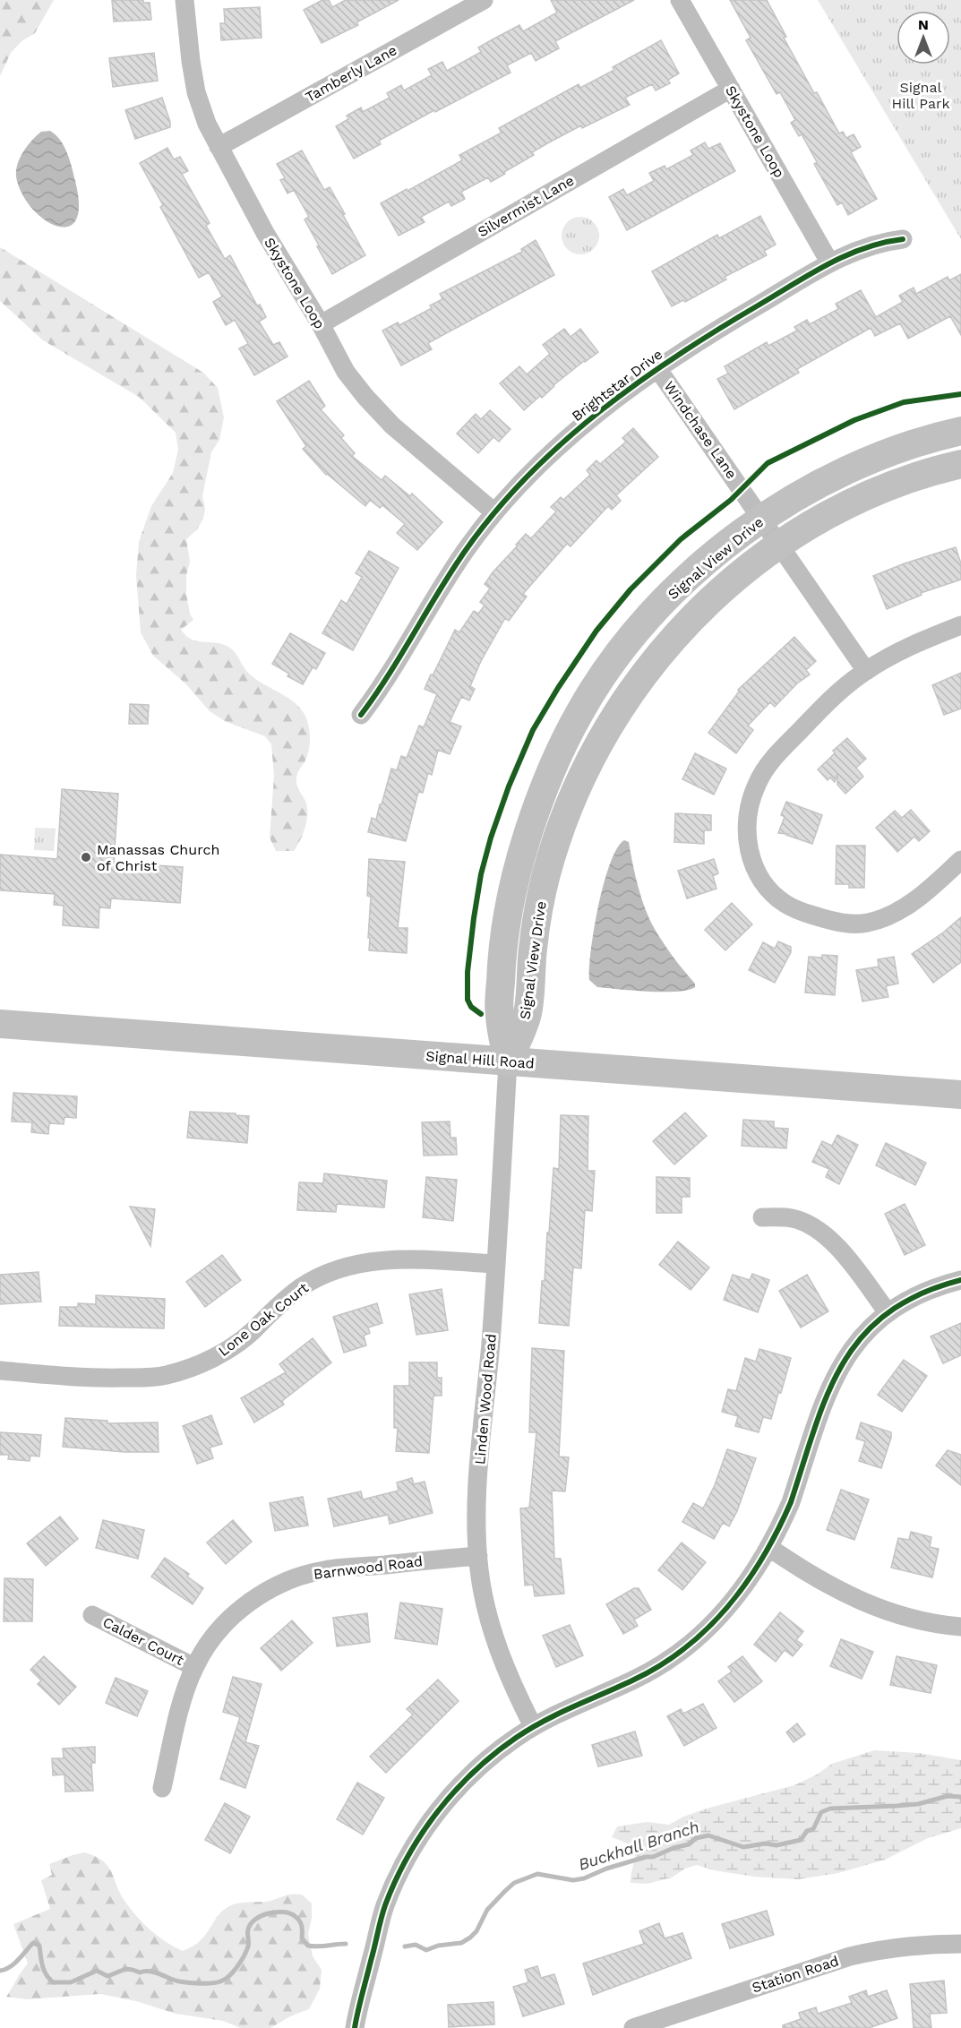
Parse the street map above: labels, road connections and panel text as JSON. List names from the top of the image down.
{
  "streets": {
    "main road": ["Signal View Drive", "Signal Hill Road"],
    "street": [
      "Tamberly Lane",
      "Skystone Loop",
      "Silvermist Lane",
      "Brightstar Drive",
      "Windchase Lane",
      "Lone Oak Court",
      "Linden Wood Road",
      "Barnwood Road",
      "Calder Court",
      "Station Road"
    ]
  },
  "crossings": [
    ["Tamberly Lane", "Skystone Loop"],
    ["Skystone Loop", "Silvermist Lane"],
    ["Skystone Loop", "Brightstar Drive"],
    ["Brightstar Drive", "Windchase Lane"],
    ["Windchase Lane", "Signal View Drive"],
    ["Signal View Drive", "Signal Hill Road"],
    ["Signal View Drive", "Linden Wood Road"],
    ["Signal Hill Road", "Linden Wood Road"],
    ["Lone Oak Court", "Linden Wood Road"],
    ["Linden Wood Road", "Barnwood Road"],
    ["Barnwood Road", "Calder Court"]
  ],
  "water": ["Buckhall Branch"],
  "parks": ["Signal Hill Park"],
  "places": ["Manassas Church of Christ"],
  "north": "top"
}
